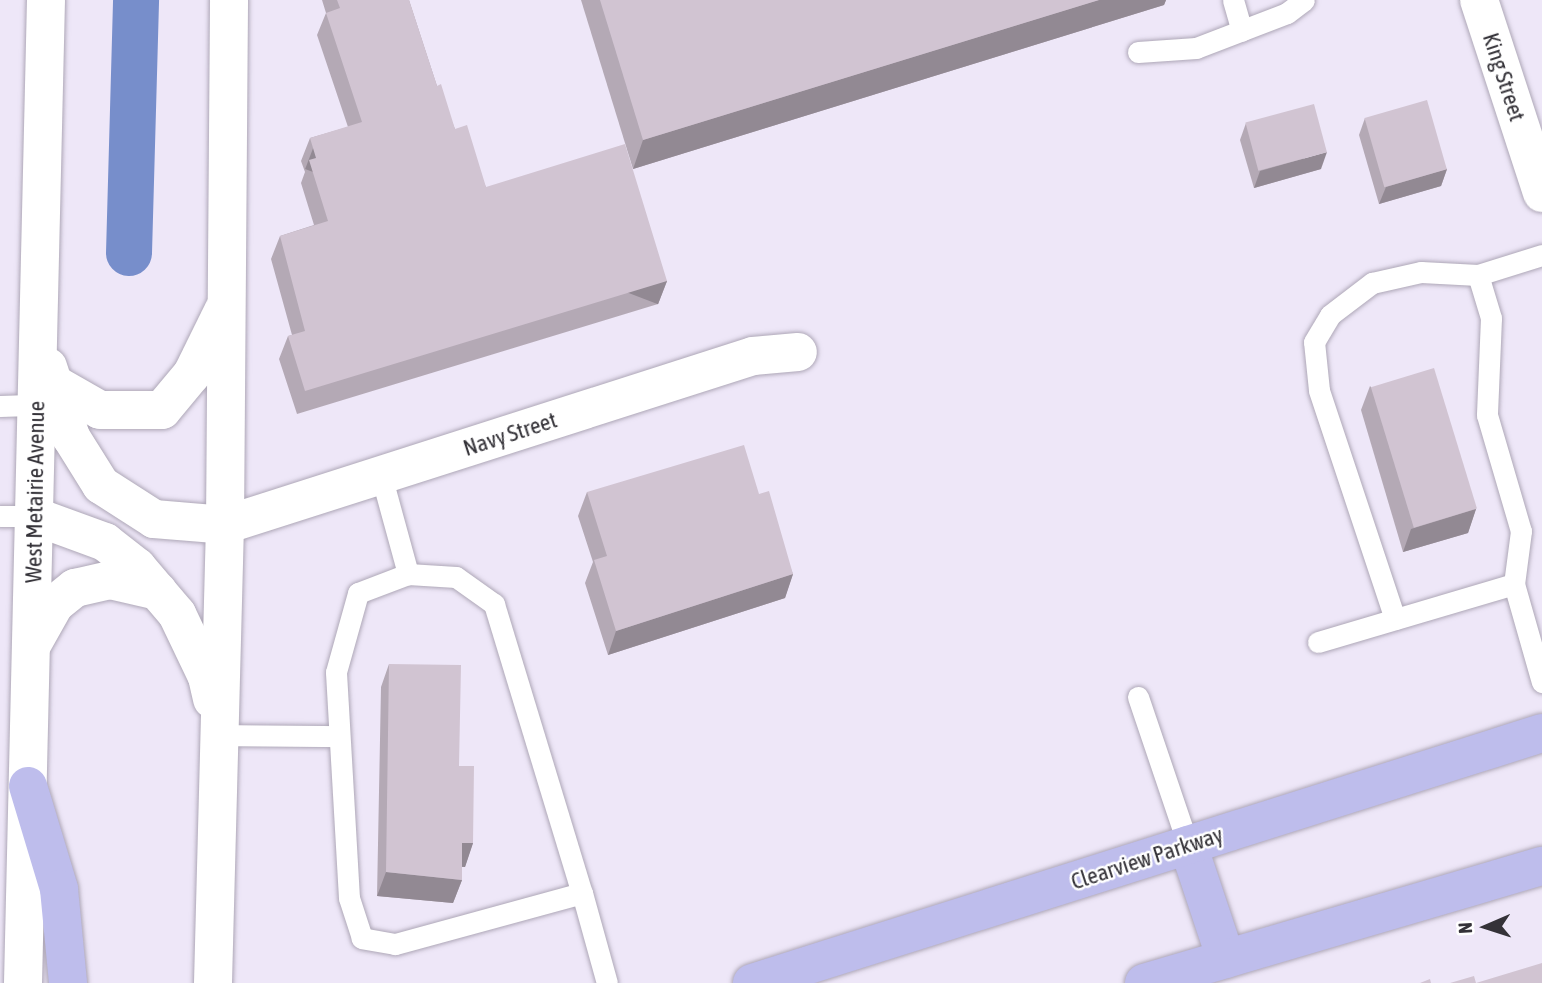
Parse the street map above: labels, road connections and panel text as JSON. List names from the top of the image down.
{
  "streets": {
    "highway": ["Clearview Parkway"],
    "main road": ["King Street", "Navy Street", "West Metairie Avenue"]
  },
  "north": "left"
}
